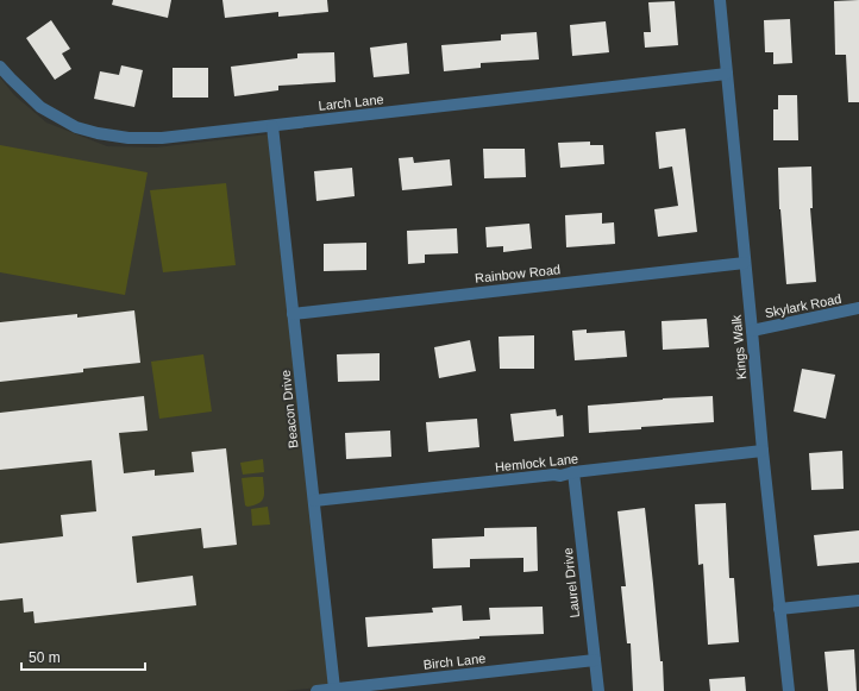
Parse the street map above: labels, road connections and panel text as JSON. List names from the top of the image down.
{
  "streets": {
    "street": [
      "Larch Lane",
      "Rainbow Road",
      "Skylark Road",
      "Kings Walk",
      "Beacon Drive",
      "Hemlock Lane",
      "Laurel Drive",
      "Birch Lane"
    ]
  },
  "crossings": [
    ["Larch Lane", "Kings Walk"],
    ["Larch Lane", "Beacon Drive"],
    ["Rainbow Road", "Kings Walk"],
    ["Rainbow Road", "Beacon Drive"],
    ["Skylark Road", "Kings Walk"],
    ["Kings Walk", "Hemlock Lane"],
    ["Beacon Drive", "Hemlock Lane"],
    ["Beacon Drive", "Birch Lane"],
    ["Hemlock Lane", "Laurel Drive"],
    ["Laurel Drive", "Birch Lane"]
  ],
  "scale_bar": "50 m"
}
